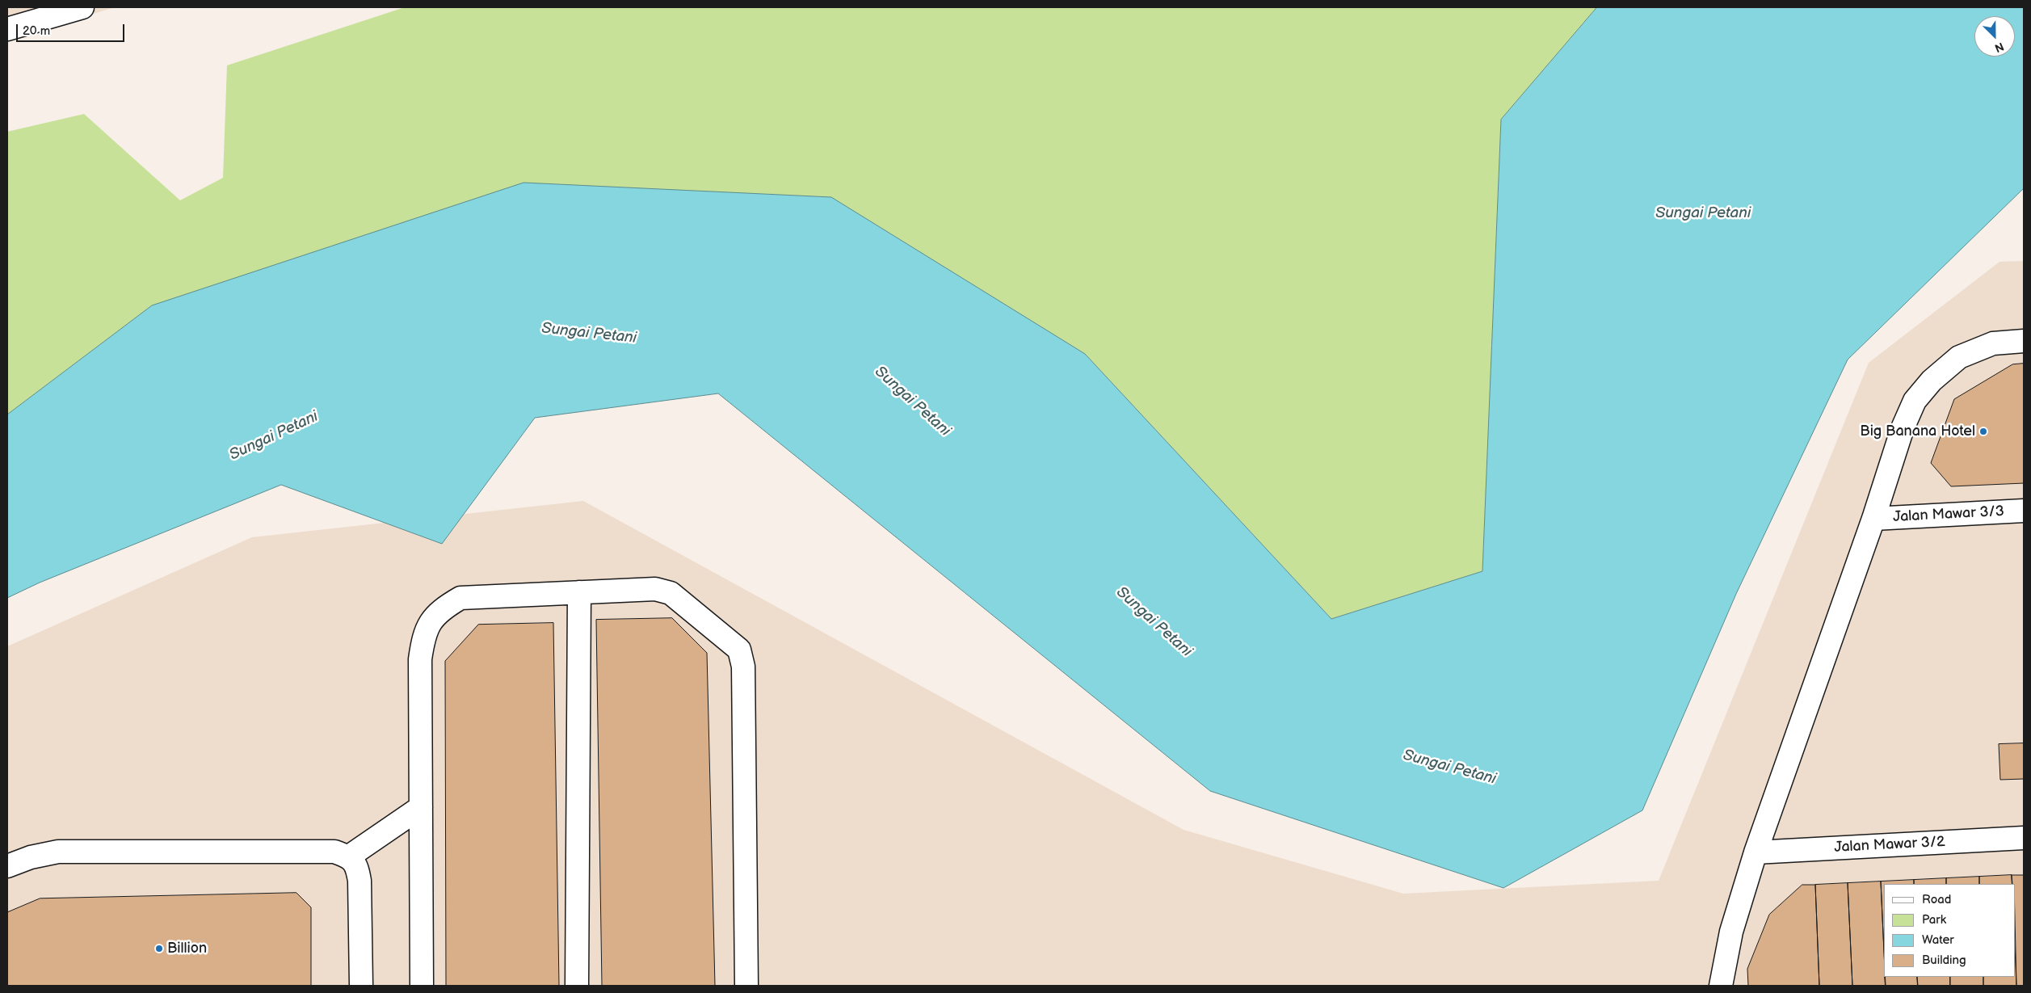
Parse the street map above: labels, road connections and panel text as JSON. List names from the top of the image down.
{
  "streets": {
    "street": ["Jalan Mawar 3/3", "Jalan Mawar 3/2"]
  },
  "water": ["Sungai Petani"],
  "places": ["Big Banana Hotel", "Billion"],
  "legend": [
    "Road",
    "Park",
    "Water",
    "Building"
  ],
  "scale_bar": "20 m",
  "north": "bottom right"
}
